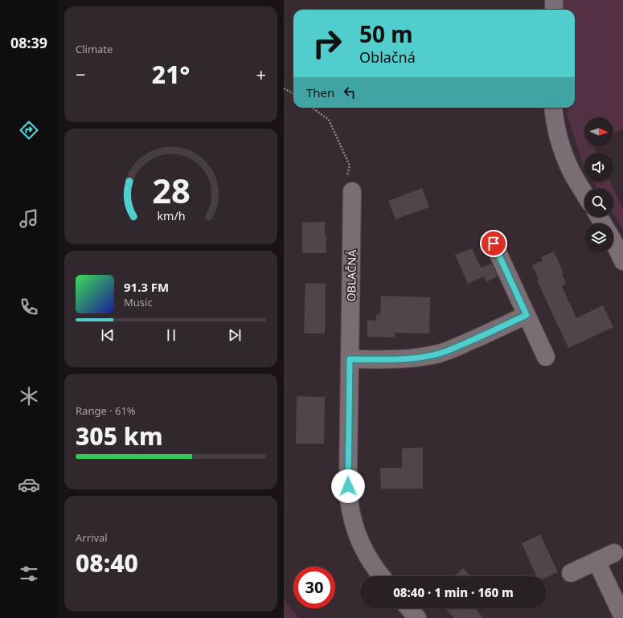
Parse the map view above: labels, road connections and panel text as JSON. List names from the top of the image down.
{
  "streets": {
    "street": ["OBLAČNÁ"]
  },
  "north": "right",
  "page": {
    "tabs": "08:39",
    "tile": [
      "Climate",
      ["Range · 61%", "305 km"],
      ["Arrival", "08:40"]
    ],
    "turn": ["50 m", "Oblačná"],
    "heat": ["−", "21°", "+"],
    "then": "Then",
    "song": ["91.3 FM", "Music"],
    "limit": "30",
    "trip": "08:40 · 1 min · 160 m",
    "gauge": ["28", "km/h"]
  }
}
